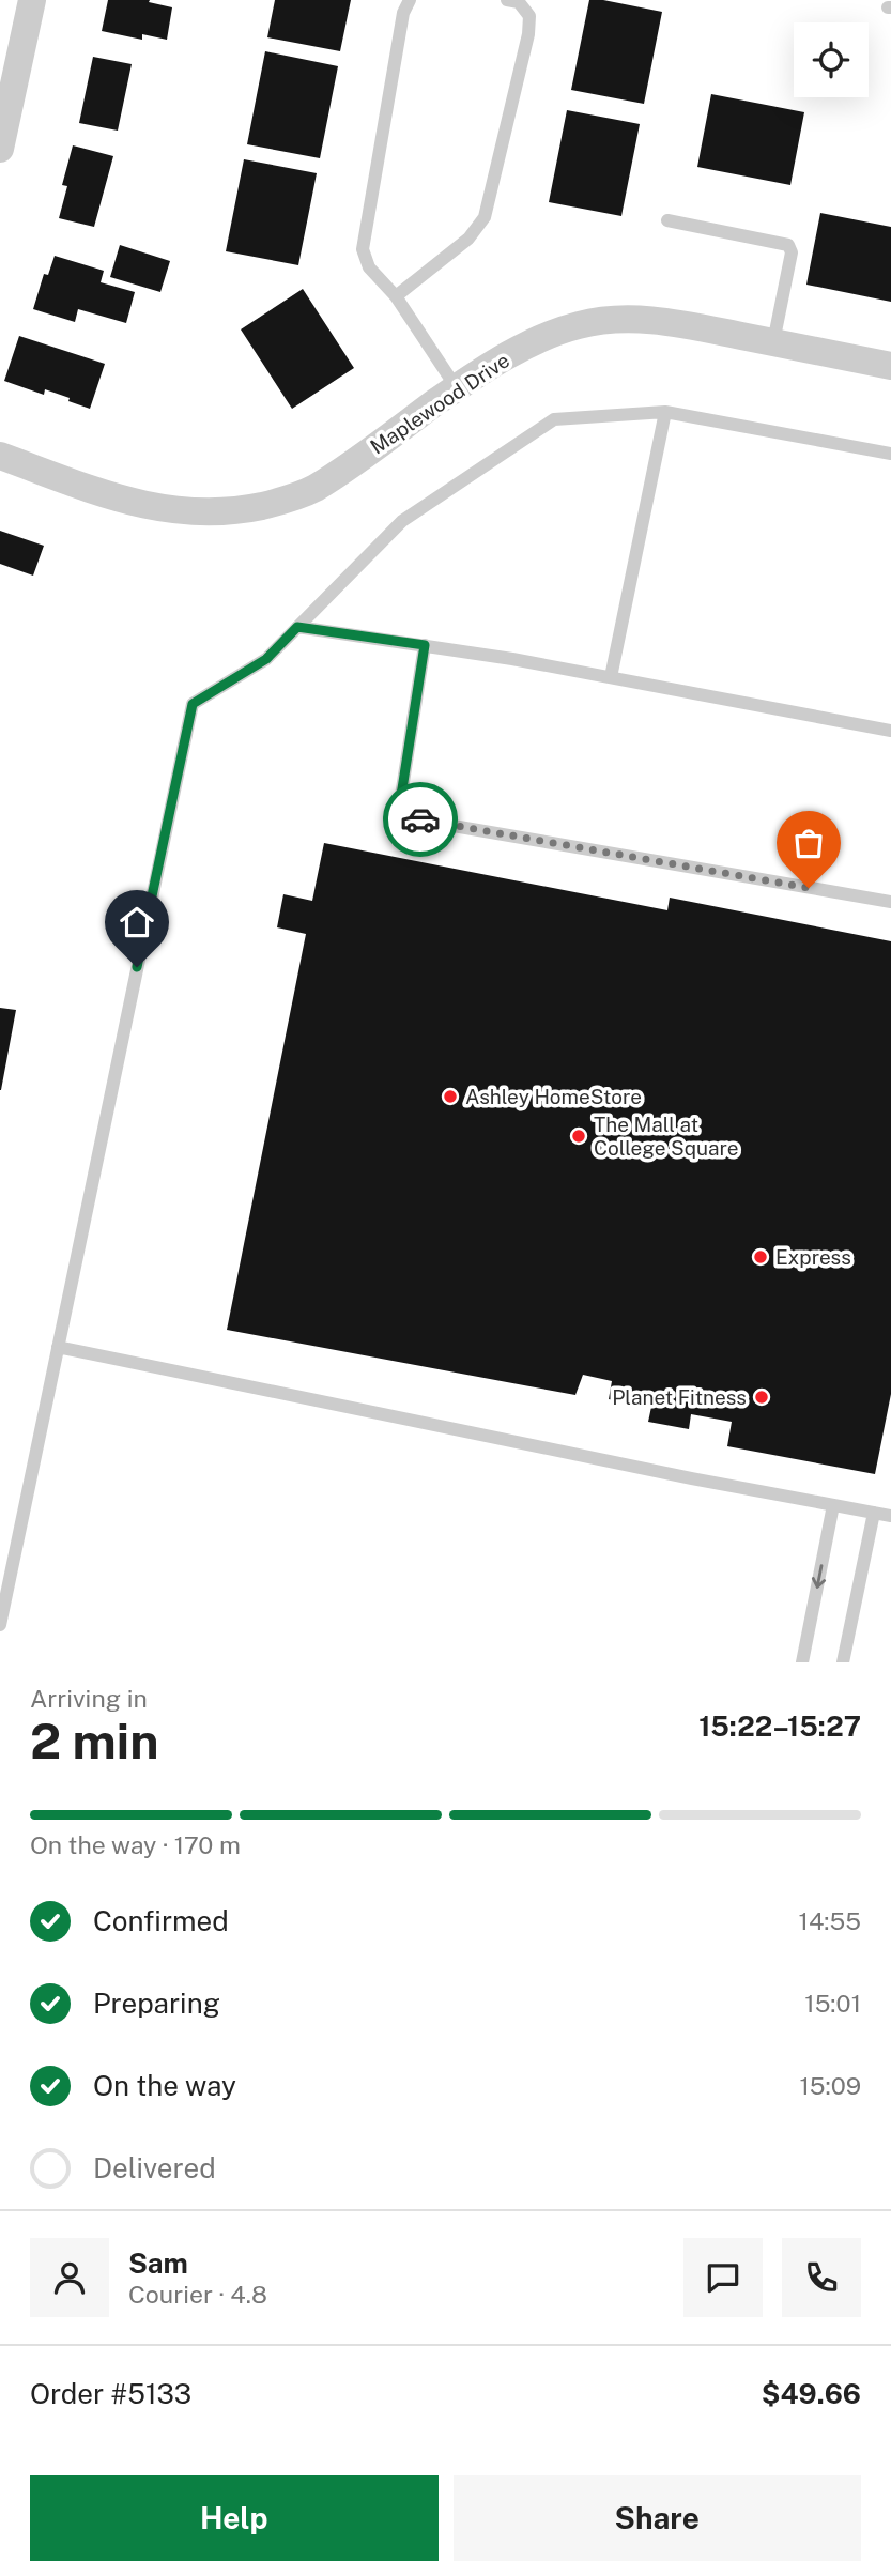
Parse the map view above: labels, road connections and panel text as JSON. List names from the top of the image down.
{
  "streets": {
    "street": ["Maplewood Drive"]
  },
  "places": [
    "Ashley HomeStore",
    "The Mall at College Square",
    "Express",
    "Planet Fitness"
  ],
  "page": {
    "heading": ["2 min", "Arriving in", "15:22–15:27"],
    "panel": [
      "Sam",
      "Courier · 4.8",
      "Order #5133",
      "$49.66"
    ],
    "bar": "On the way · 170 m",
    "list": [
      ["Confirmed", "14:55"],
      ["Preparing", "15:01"],
      ["On the way", "15:09"],
      "Delivered"
    ],
    "buttons": ["Help", "Share"]
  }
}
